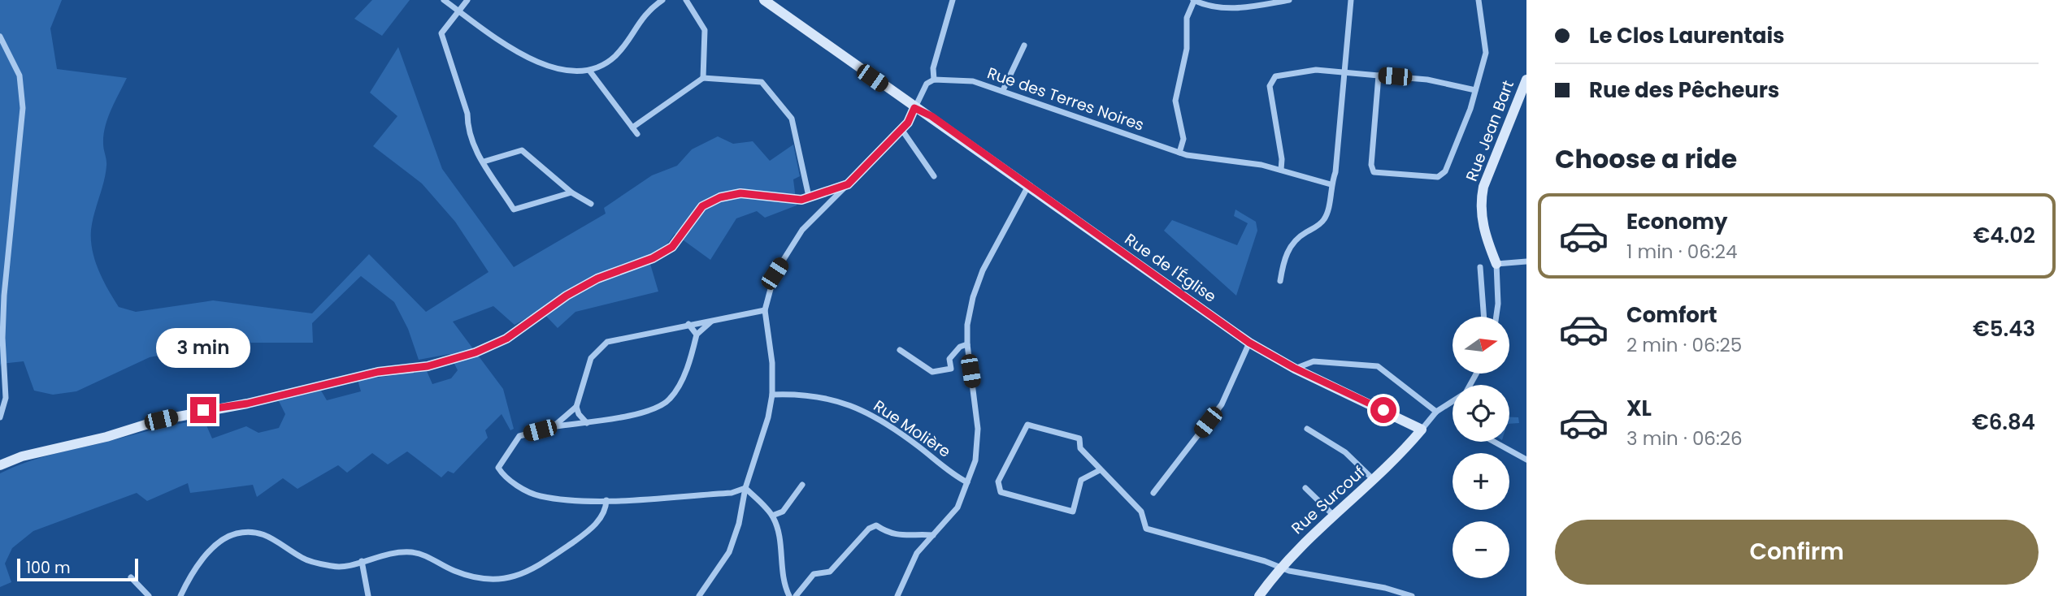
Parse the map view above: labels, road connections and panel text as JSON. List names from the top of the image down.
{
  "streets": {
    "street": [
      "Rue des Terres Noires",
      "Rue Jean Bart",
      "Rue de l'Église",
      "Rue Molière",
      "Rue Surcouf"
    ]
  },
  "crossings": [
    ["Rue de l'Église", "Rue Surcouf"]
  ],
  "scale_bar": "100 m",
  "north": "right",
  "page": {
    "banner": ["Le Clos Laurentais", "Rue des Pêcheurs"],
    "heading": "Choose a ride",
    "list": [
      {
        "name": "Economy",
        "note": "1 min · 06:24",
        "value": "€4.02"
      },
      {
        "name": "Comfort",
        "note": "2 min · 06:25",
        "value": "€5.43"
      },
      {
        "name": "XL",
        "note": "3 min · 06:26",
        "value": "€6.84"
      }
    ],
    "map_buttons": ["+", "−"],
    "bubble": "3 min",
    "buttons": "Confirm",
    "scale": "100 m"
  }
}
